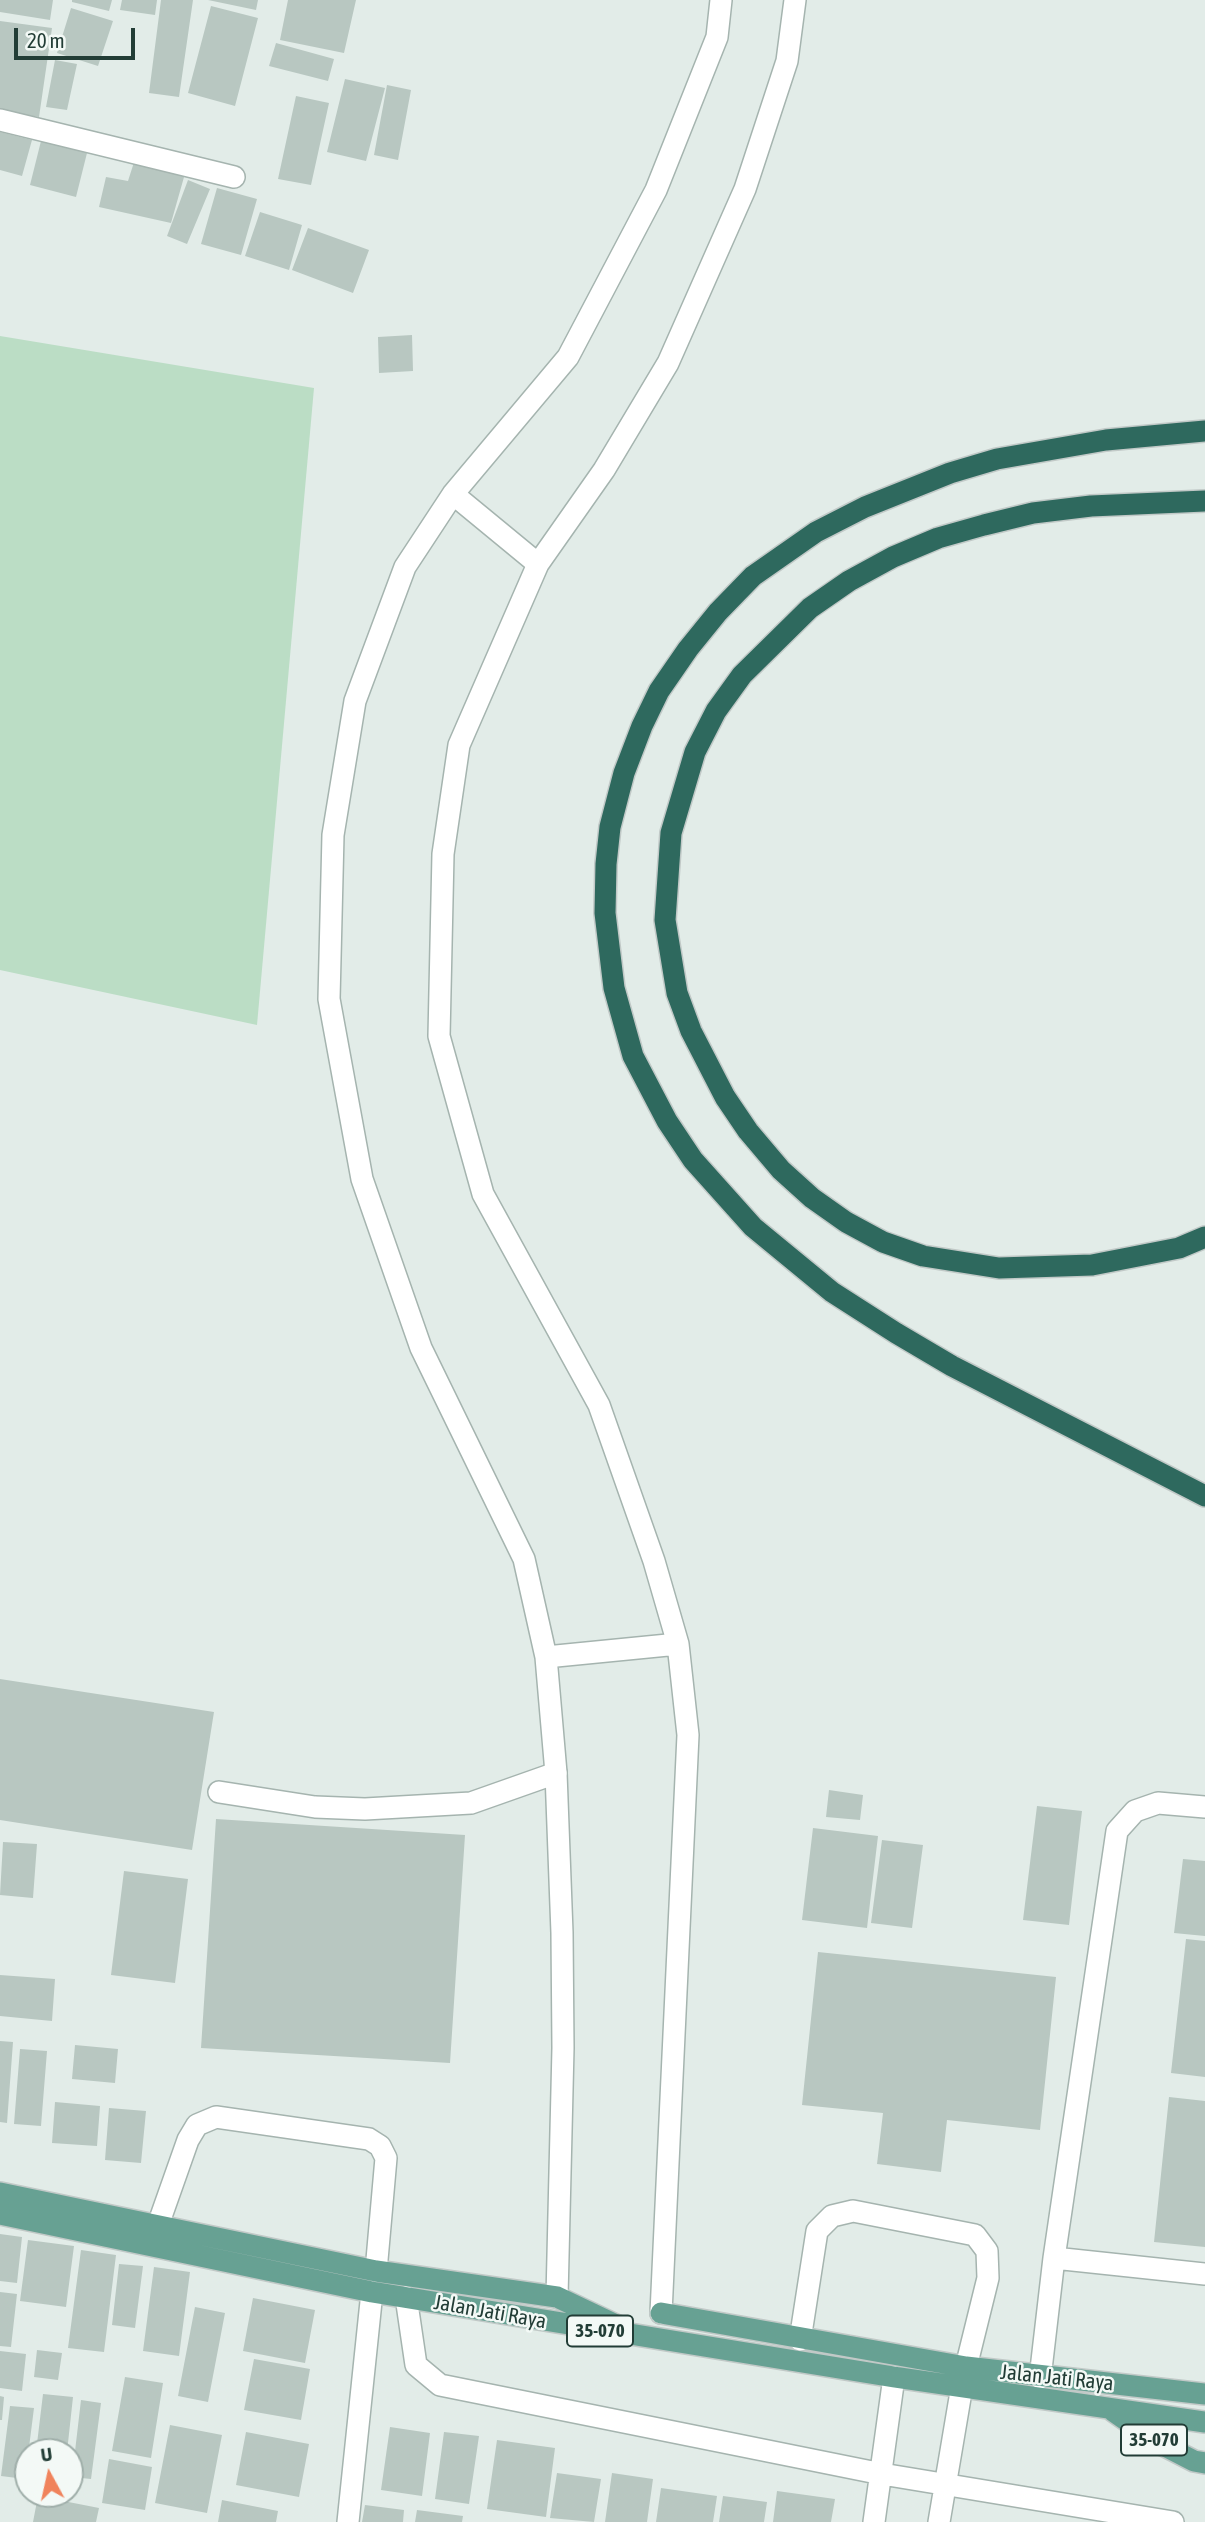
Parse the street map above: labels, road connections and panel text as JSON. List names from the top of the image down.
{
  "streets": {
    "main road": ["Jalan Jati Raya", "35-070"]
  },
  "scale_bar": "20 m",
  "north": "top"
}
